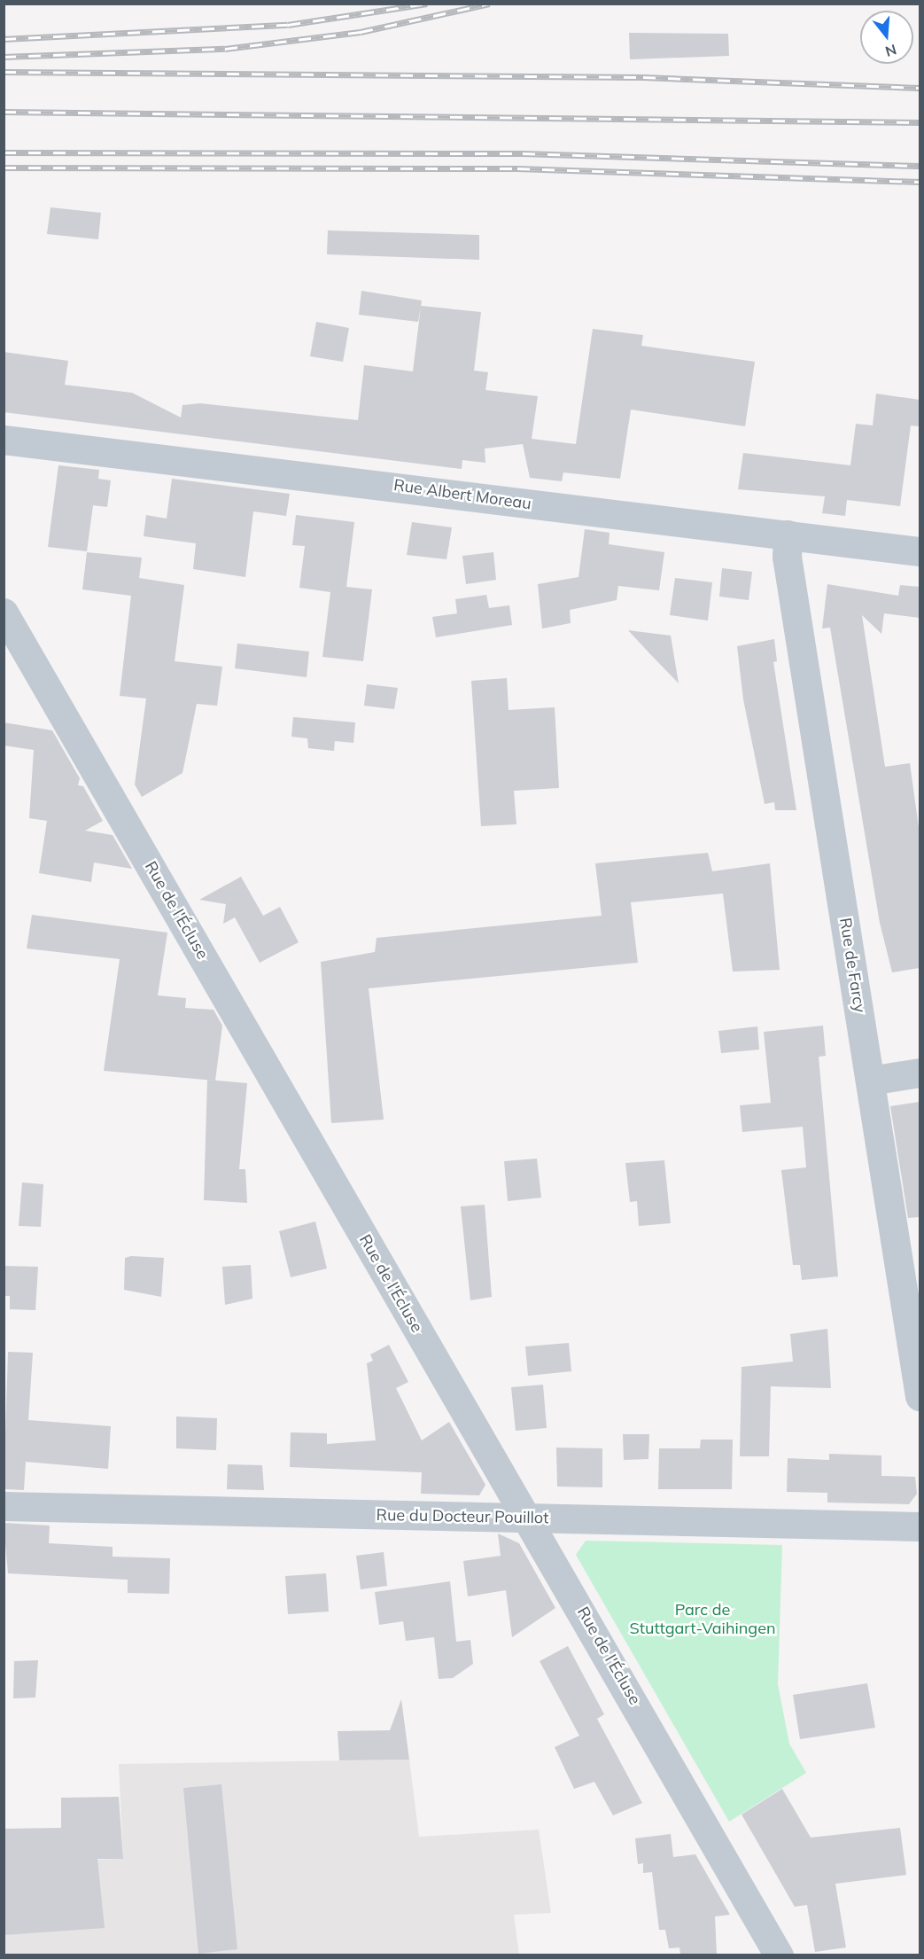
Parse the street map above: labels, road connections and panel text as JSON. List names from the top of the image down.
{
  "streets": {
    "street": [
      "Rue Albert Moreau",
      "Rue de l'Écluse",
      "Rue de Farcy",
      "Rue du Docteur Pouillot"
    ]
  },
  "crossings": [
    ["Rue Albert Moreau", "Rue de Farcy"],
    ["Rue de l'Écluse", "Rue du Docteur Pouillot"]
  ],
  "parks": ["Parc de Stuttgart-Vaihingen"],
  "north": "bottom"
}
